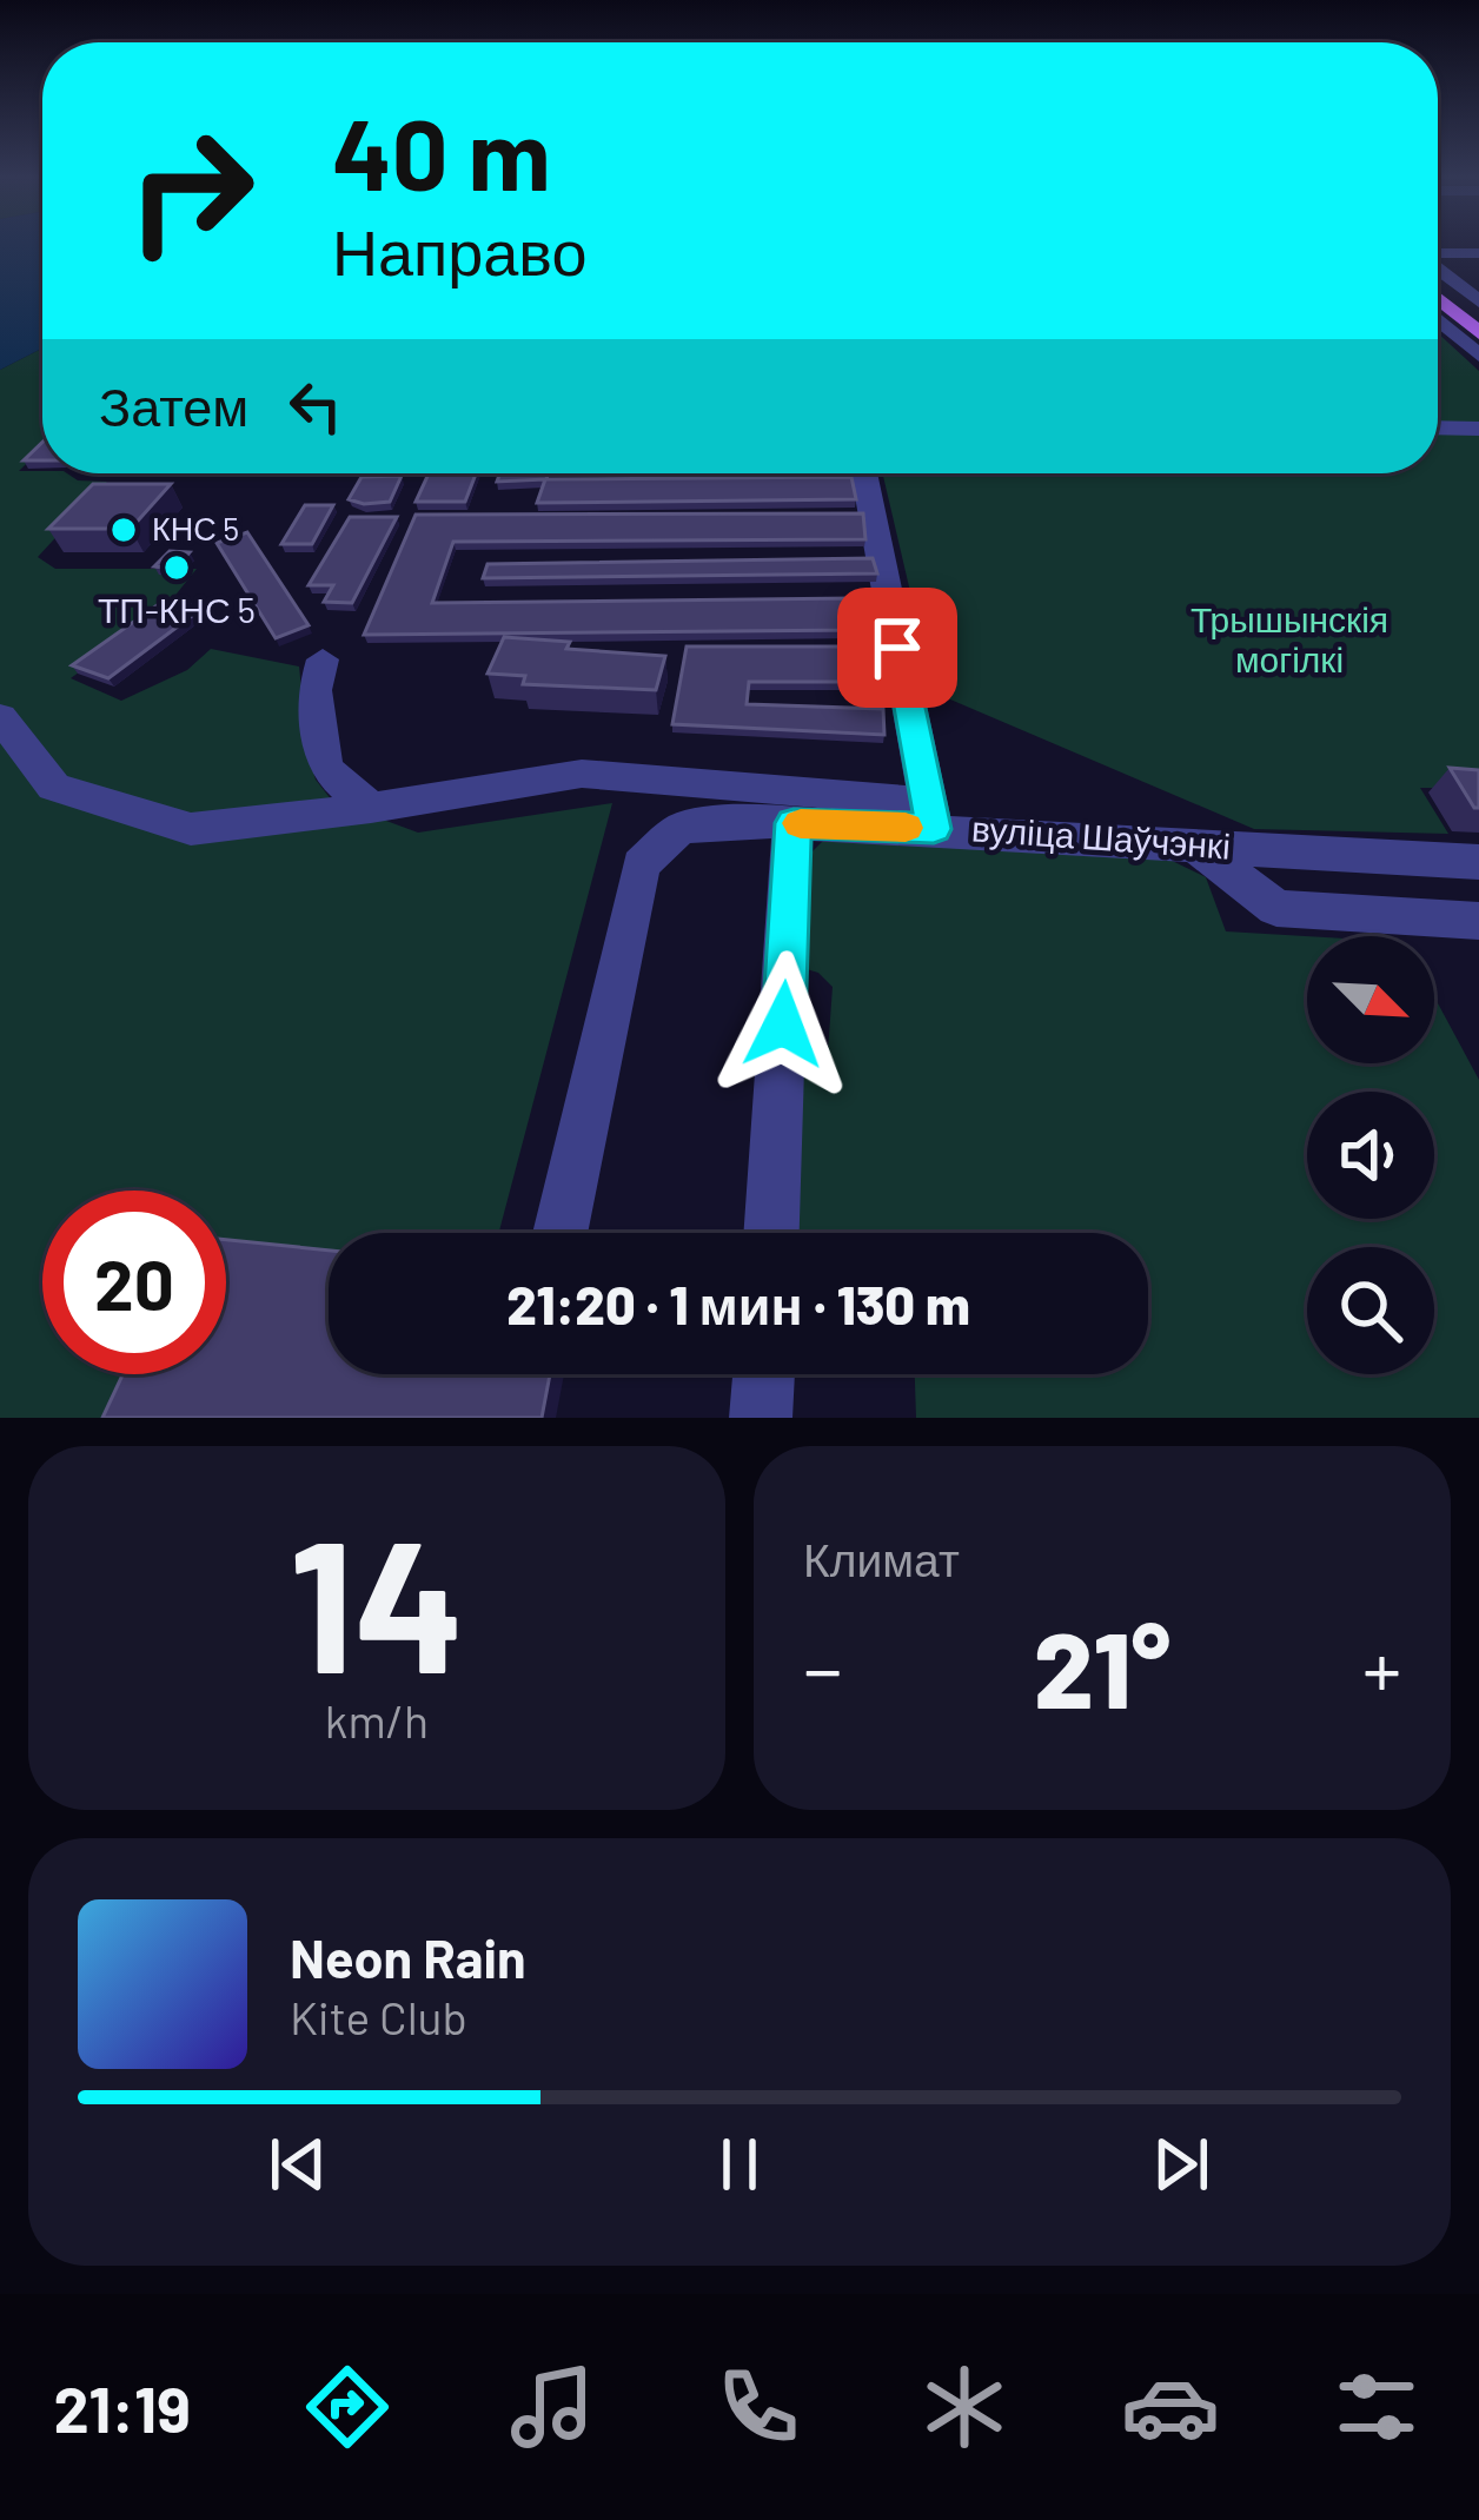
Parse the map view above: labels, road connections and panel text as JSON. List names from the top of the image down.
{
  "streets": {
    "street": ["вуліца Шаўчэнкі"]
  },
  "parks": ["Трышынскія могілкі"],
  "places": ["КНС 5", "ТП-КНС 5"],
  "north": "bottom right",
  "page": {
    "turn": ["40 m", "Направо"],
    "then": "Затем",
    "limit": "20",
    "trip": "21:20 · 1 мин · 130 m",
    "tile": [
      ["14", "km/h"],
      "Климат"
    ],
    "heat": ["−", "21°", "+"],
    "song": ["Neon Rain", "Kite Club"],
    "tabs": "21:19"
  }
}
